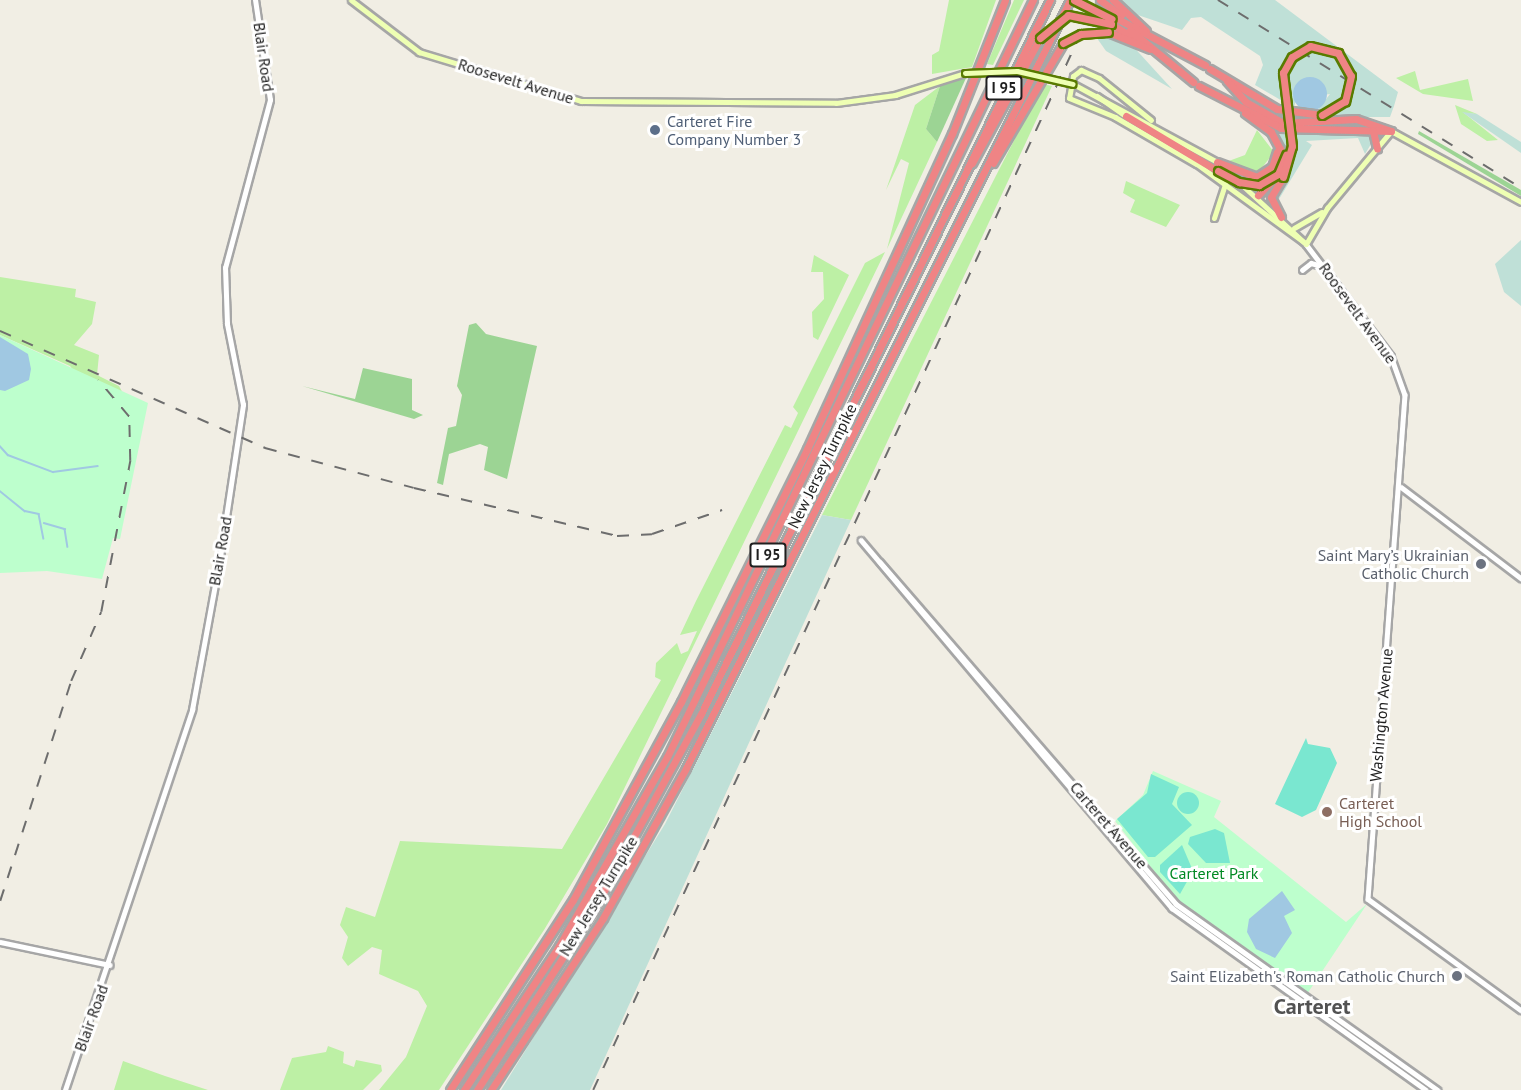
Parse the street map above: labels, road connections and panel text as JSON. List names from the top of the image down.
{
  "streets": {
    "highway": ["I 95", "New Jersey Turnpike"],
    "main road": ["Roosevelt Avenue"],
    "street": ["Blair Road", "Washington Avenue", "Carteret Avenue"]
  },
  "crossings": [
    ["Roosevelt Avenue", "Washington Avenue"]
  ],
  "districts": ["Carteret"],
  "parks": ["Carteret Park"],
  "places": [
    "Carteret Fire Company Number 3",
    "Saint Mary’s Ukrainian Catholic Church",
    "Carteret High School",
    "Saint Elizabeth's Roman Catholic Church"
  ]
}
